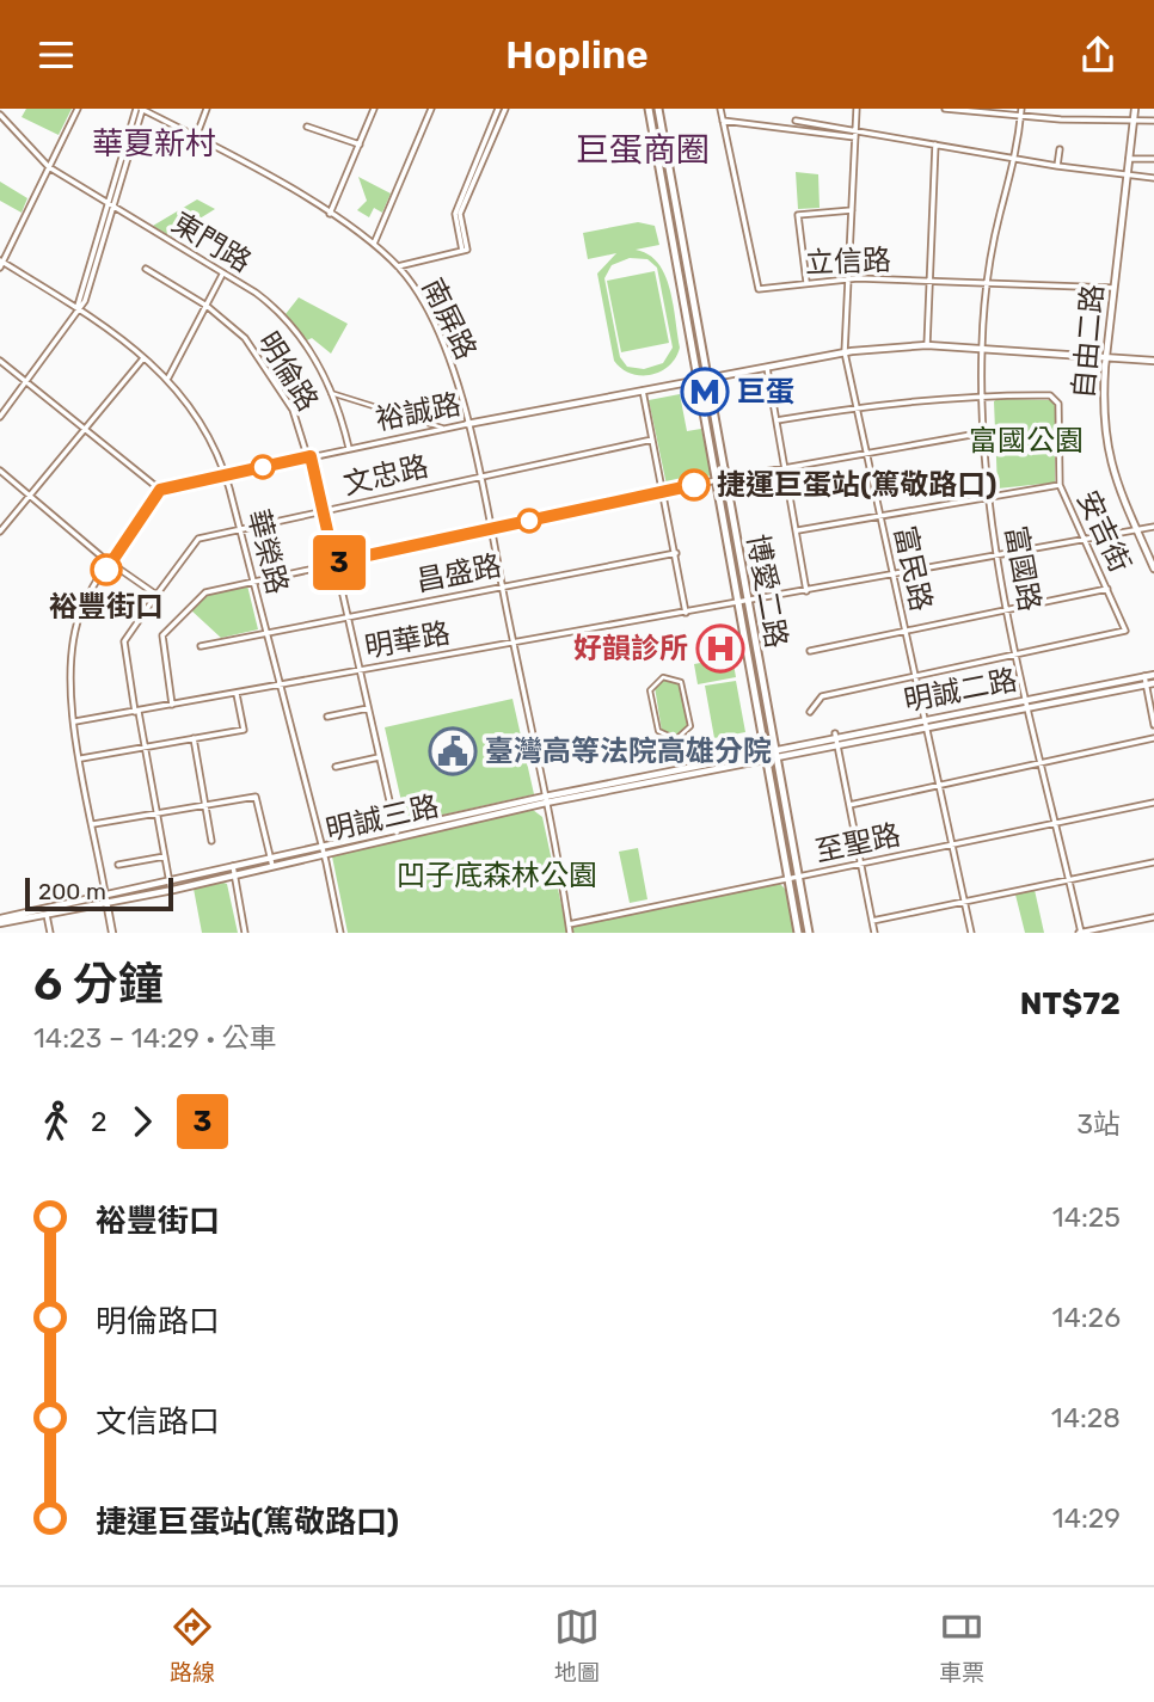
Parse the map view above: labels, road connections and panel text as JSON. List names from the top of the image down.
{
  "streets": {
    "main road": ["博愛二路"],
    "street": [
      "東門路",
      "立信路",
      "南屏路",
      "自由二路",
      "明倫路",
      "裕誠路",
      "文忠路",
      "安吉街",
      "華榮路",
      "富民路",
      "富國路",
      "昌盛路",
      "明華路",
      "明誠二路",
      "明誠三路",
      "至聖路"
    ]
  },
  "crossings": [
    ["東門路", "裕誠路"],
    ["立信路", "自由二路"],
    ["立信路", "富民路"],
    ["立信路", "富國路"],
    ["南屏路", "裕誠路"],
    ["南屏路", "文忠路"],
    ["南屏路", "昌盛路"],
    ["南屏路", "明華路"],
    ["南屏路", "明誠三路"],
    ["南屏路", "至聖路"],
    ["自由二路", "裕誠路"],
    ["自由二路", "明華路"],
    ["明倫路", "裕誠路"],
    ["明倫路", "文忠路"],
    ["明倫路", "昌盛路"],
    ["明倫路", "明華路"],
    ["明倫路", "明誠三路"],
    ["裕誠路", "華榮路"],
    ["裕誠路", "富民路"],
    ["裕誠路", "富國路"],
    ["裕誠路", "博愛二路"],
    ["文忠路", "華榮路"],
    ["文忠路", "明華路"],
    ["文忠路", "明誠三路"],
    ["安吉街", "富民路"],
    ["安吉街", "富國路"],
    ["安吉街", "明華路"],
    ["華榮路", "昌盛路"],
    ["華榮路", "明華路"],
    ["華榮路", "明誠三路"],
    ["富民路", "明華路"],
    ["富民路", "明誠二路"],
    ["富民路", "至聖路"],
    ["富國路", "明華路"],
    ["富國路", "明誠二路"],
    ["富國路", "至聖路"],
    ["博愛二路", "明華路"],
    ["博愛二路", "明誠二路"],
    ["博愛二路", "明誠三路"],
    ["博愛二路", "至聖路"],
    ["明誠二路", "明誠三路"]
  ],
  "districts": ["華夏新村", "巨蛋商圈"],
  "parks": ["富國公園", "凹子底森林公園"],
  "places": {
    "metro station": ["巨蛋"],
    "other": ["捷運巨蛋站(篤敬路口)", "裕豐街口"],
    "hospital": ["好韻診所"],
    "public building": ["臺灣高等法院高雄分院"]
  },
  "lines": ["bus line 3"],
  "scale_bar": "200 m",
  "page": {
    "header": "Hopline",
    "on_map": "3",
    "scale": "200 m",
    "heading": ["6 分鐘", "14:23 – 14:29 · 公車", "NT$72"],
    "legs": ["2", "3", "3站"],
    "list": [
      {
        "name": "裕豐街口",
        "value": "14:25"
      },
      {
        "name": "明倫路口",
        "value": "14:26"
      },
      {
        "name": "文信路口",
        "value": "14:28"
      },
      {
        "name": "捷運巨蛋站(篤敬路口)",
        "value": "14:29"
      }
    ],
    "tabs": ["路線", "地圖", "車票"]
  }
}
